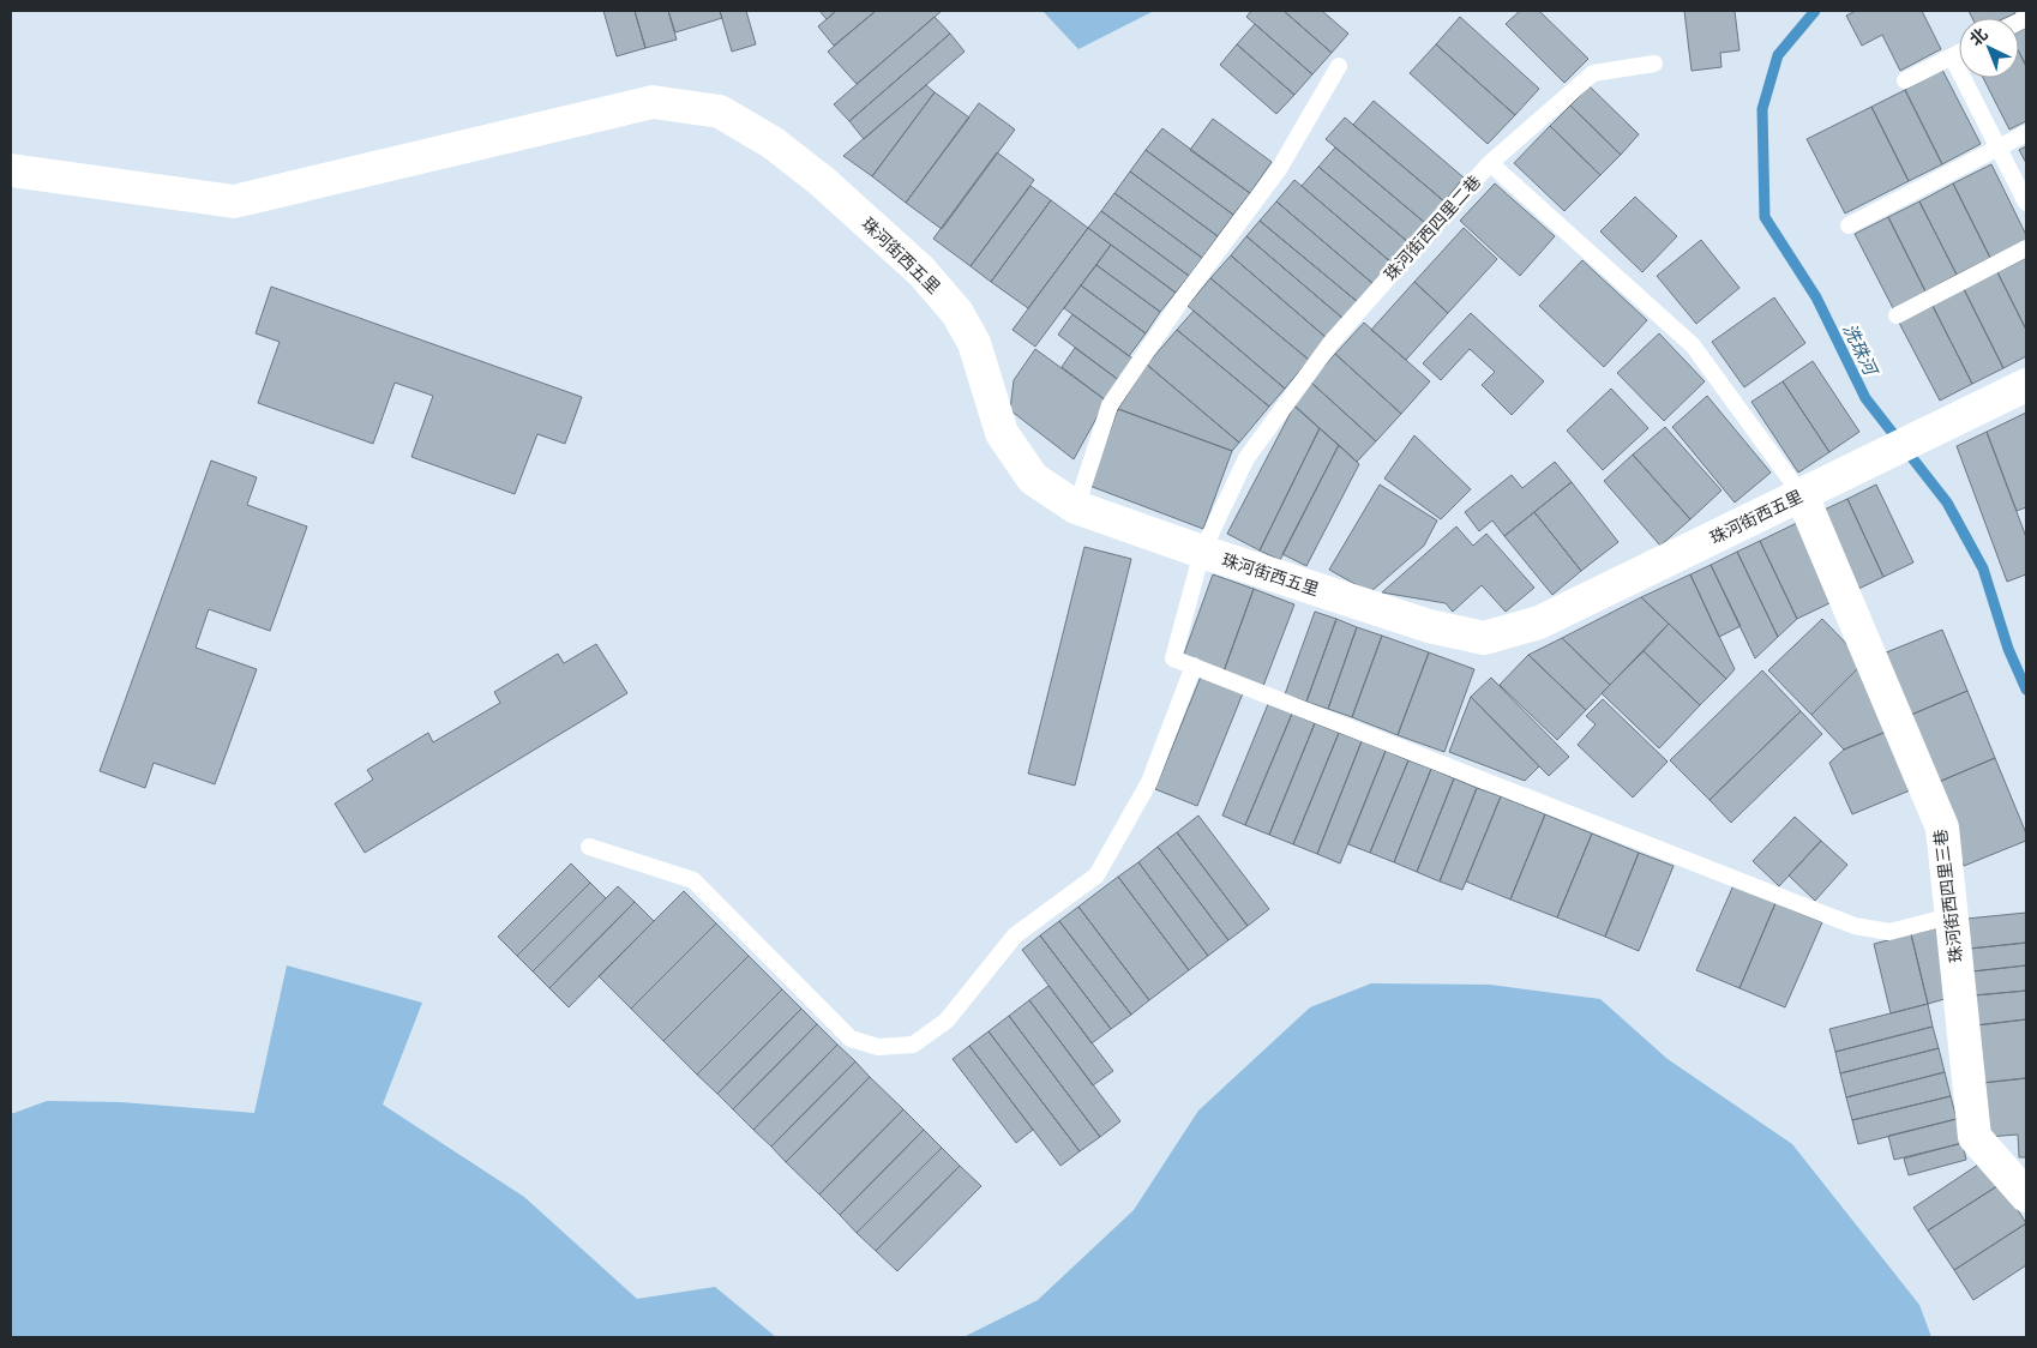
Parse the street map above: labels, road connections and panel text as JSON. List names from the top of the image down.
{
  "streets": {
    "street": ["珠河街西五里", "珠河街西四里三巷"],
    "lane": ["珠河街西四里二巷"]
  },
  "crossings": [
    ["珠河街西四里二巷", "珠河街西五里"],
    ["珠河街西四里二巷", "珠河街西四里三巷"],
    ["珠河街西五里", "珠河街西四里三巷"]
  ],
  "water": ["洗珠河"],
  "north": "top left"
}
